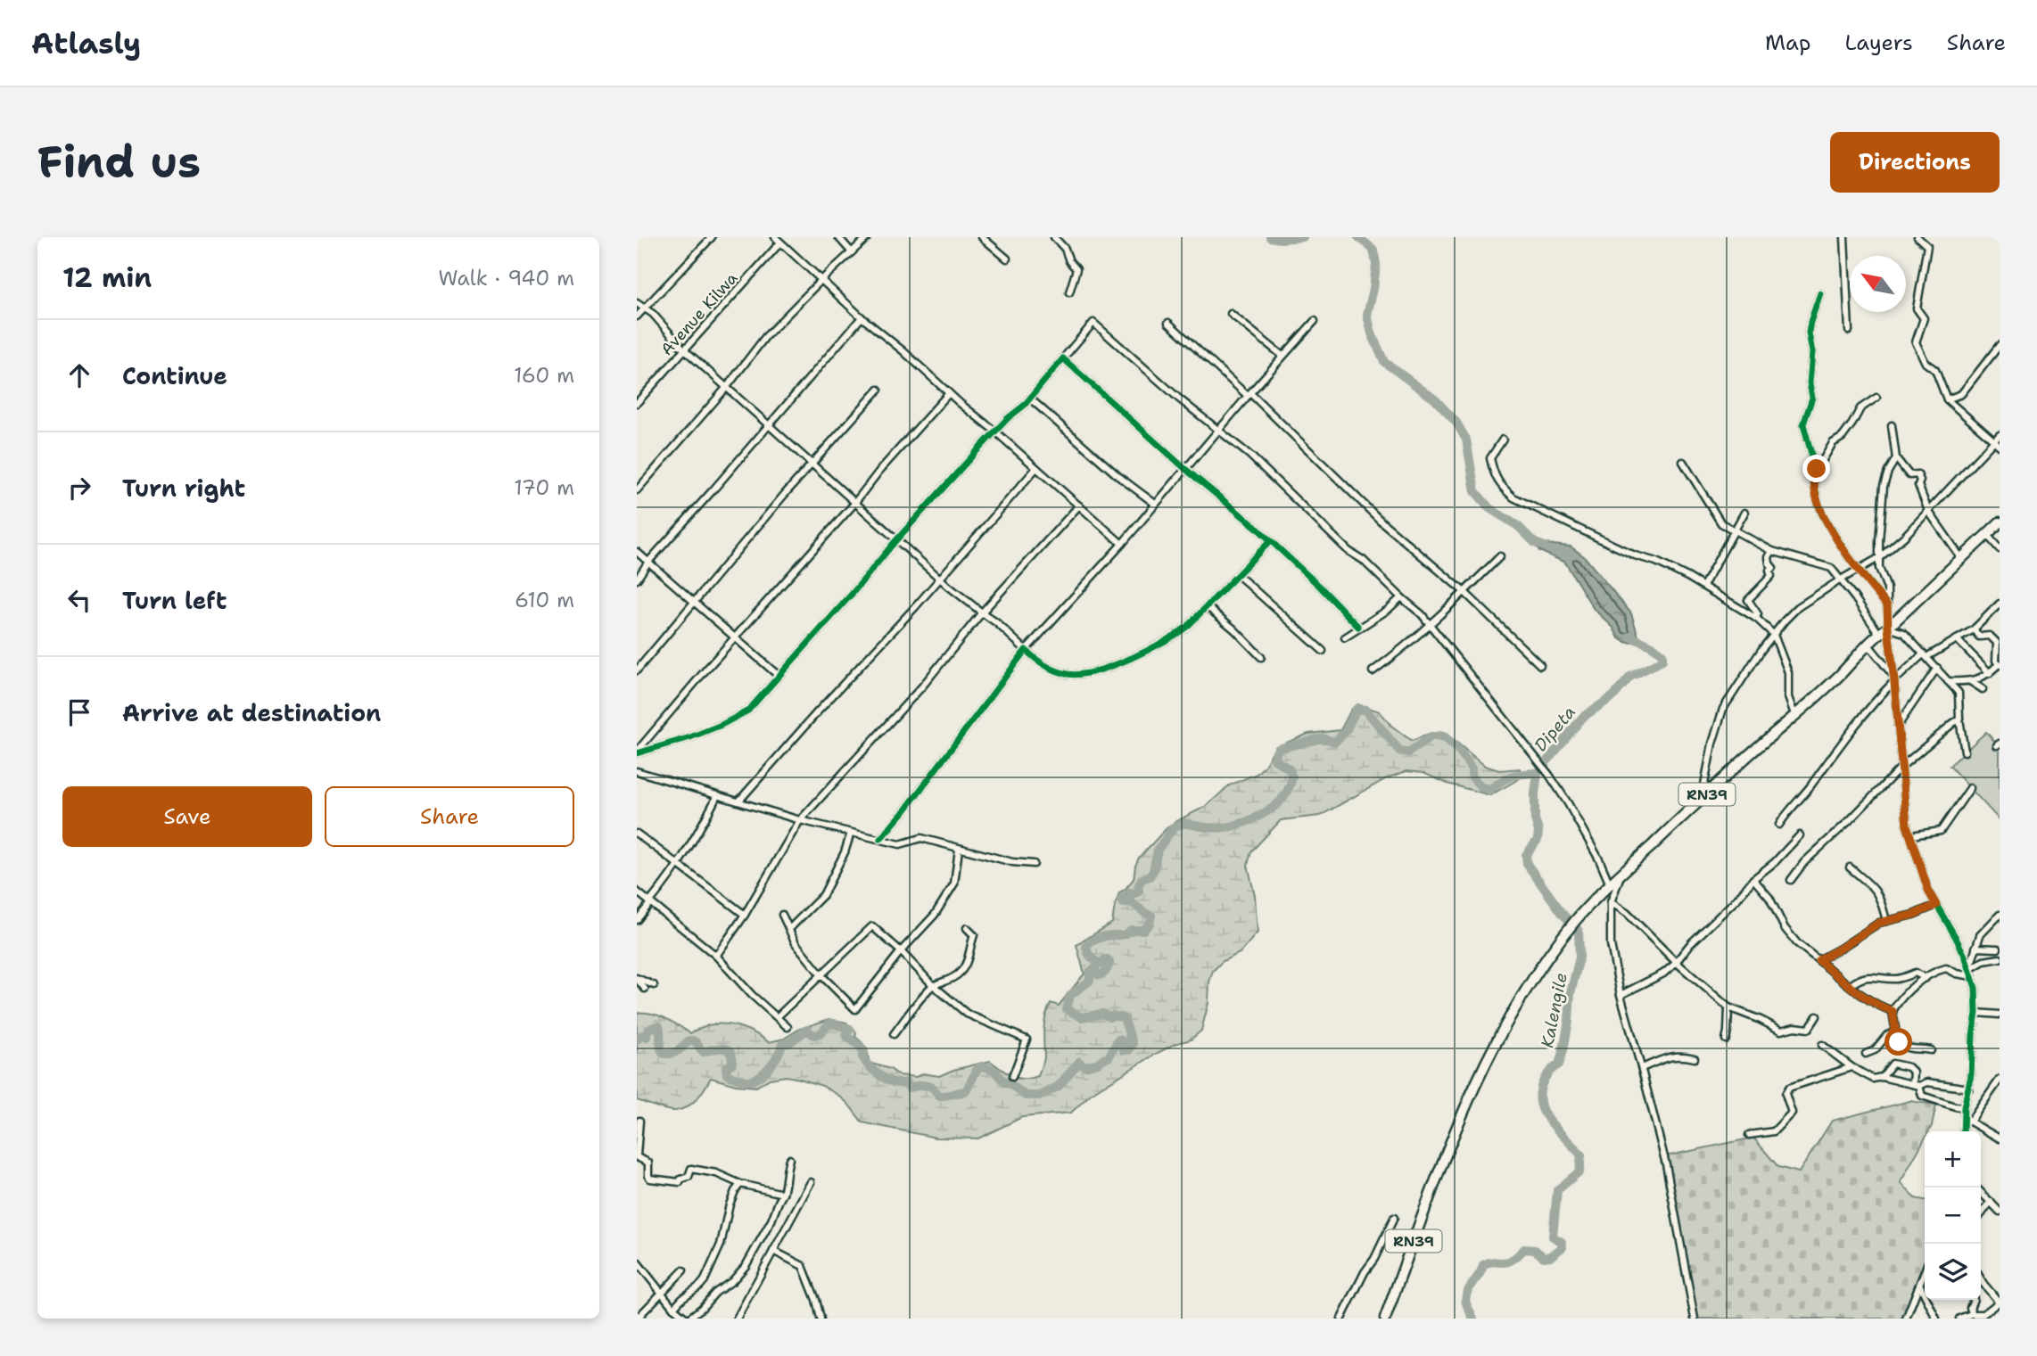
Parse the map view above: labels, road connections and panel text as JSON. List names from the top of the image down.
{
  "streets": {
    "highway": ["RN39"],
    "street": ["Avenue Kilwa"]
  },
  "water": ["Dipeta", "Kalengile"],
  "north": "top left",
  "page": {
    "header": "Atlasly",
    "nav": ["Map", "Layers", "Share"],
    "buttons": [
      "Directions",
      ["Save", "Share"]
    ],
    "title": "Find us",
    "heading": ["12 min", "Walk · 940 m"],
    "list": [
      ["Continue", "160 m"],
      ["Turn right", "170 m"],
      ["Turn left", "610 m"],
      "Arrive at destination"
    ],
    "map_buttons": ["+", "−"]
  }
}
